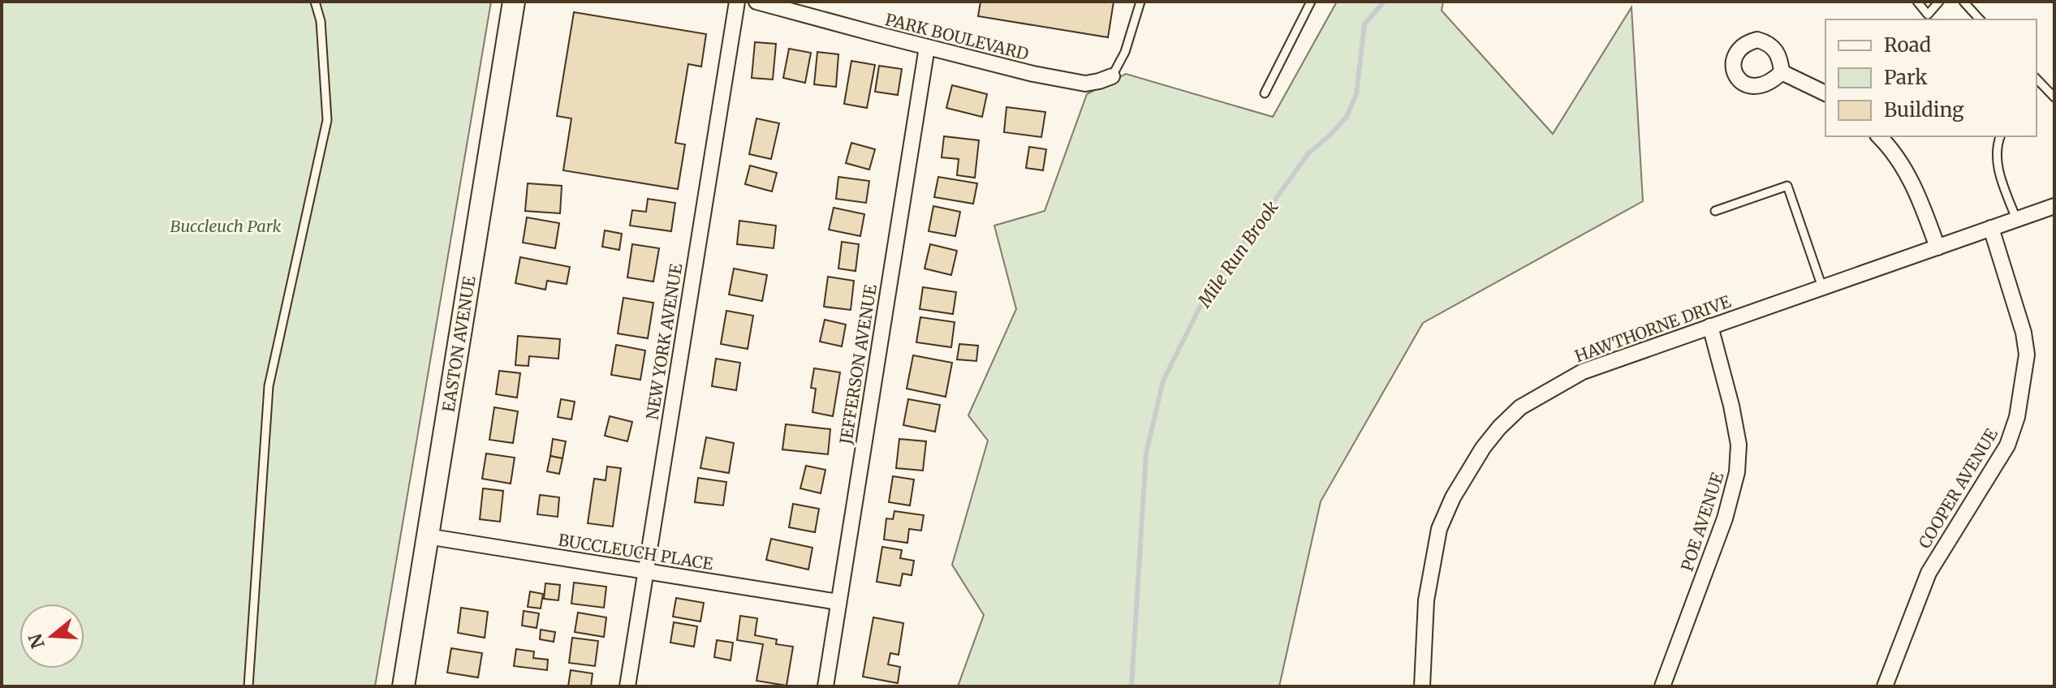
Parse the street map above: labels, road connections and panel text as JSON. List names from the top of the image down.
{
  "streets": {
    "street": [
      "PARK BOULEVARD",
      "HAWTHORNE DRIVE",
      "NEW YORK AVENUE",
      "EASTON AVENUE",
      "JEFFERSON AVENUE",
      "COOPER AVENUE",
      "POE AVENUE",
      "BUCCLEUCH PLACE"
    ]
  },
  "crossings": [
    ["PARK BOULEVARD", "JEFFERSON AVENUE"],
    ["HAWTHORNE DRIVE", "COOPER AVENUE"],
    ["HAWTHORNE DRIVE", "POE AVENUE"],
    ["NEW YORK AVENUE", "BUCCLEUCH PLACE"],
    ["EASTON AVENUE", "BUCCLEUCH PLACE"],
    ["JEFFERSON AVENUE", "BUCCLEUCH PLACE"]
  ],
  "water": ["Mile Run Brook"],
  "parks": ["Buccleuch Park"],
  "legend": ["Road", "Park", "Building"],
  "north": "left"
}
